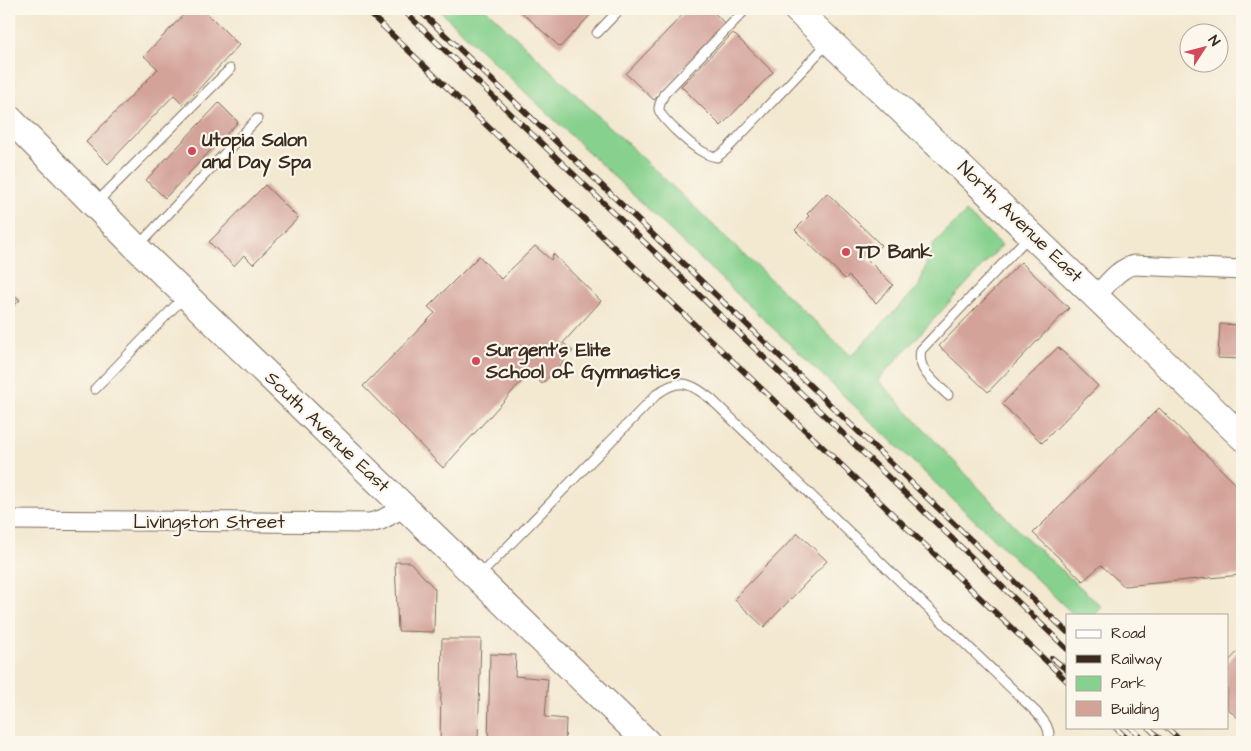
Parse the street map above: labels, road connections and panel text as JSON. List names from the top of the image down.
{
  "streets": {
    "main road": ["North Avenue East", "South Avenue East"],
    "street": ["Livingston Street"]
  },
  "crossings": [
    ["South Avenue East", "Livingston Street"]
  ],
  "places": ["Utopia Salon and Day Spa", "TD Bank", "Surgent's Elite School of Gymnastics"],
  "legend": [
    "Road",
    "Railway",
    "Park",
    "Building"
  ],
  "north": "top right"
}
